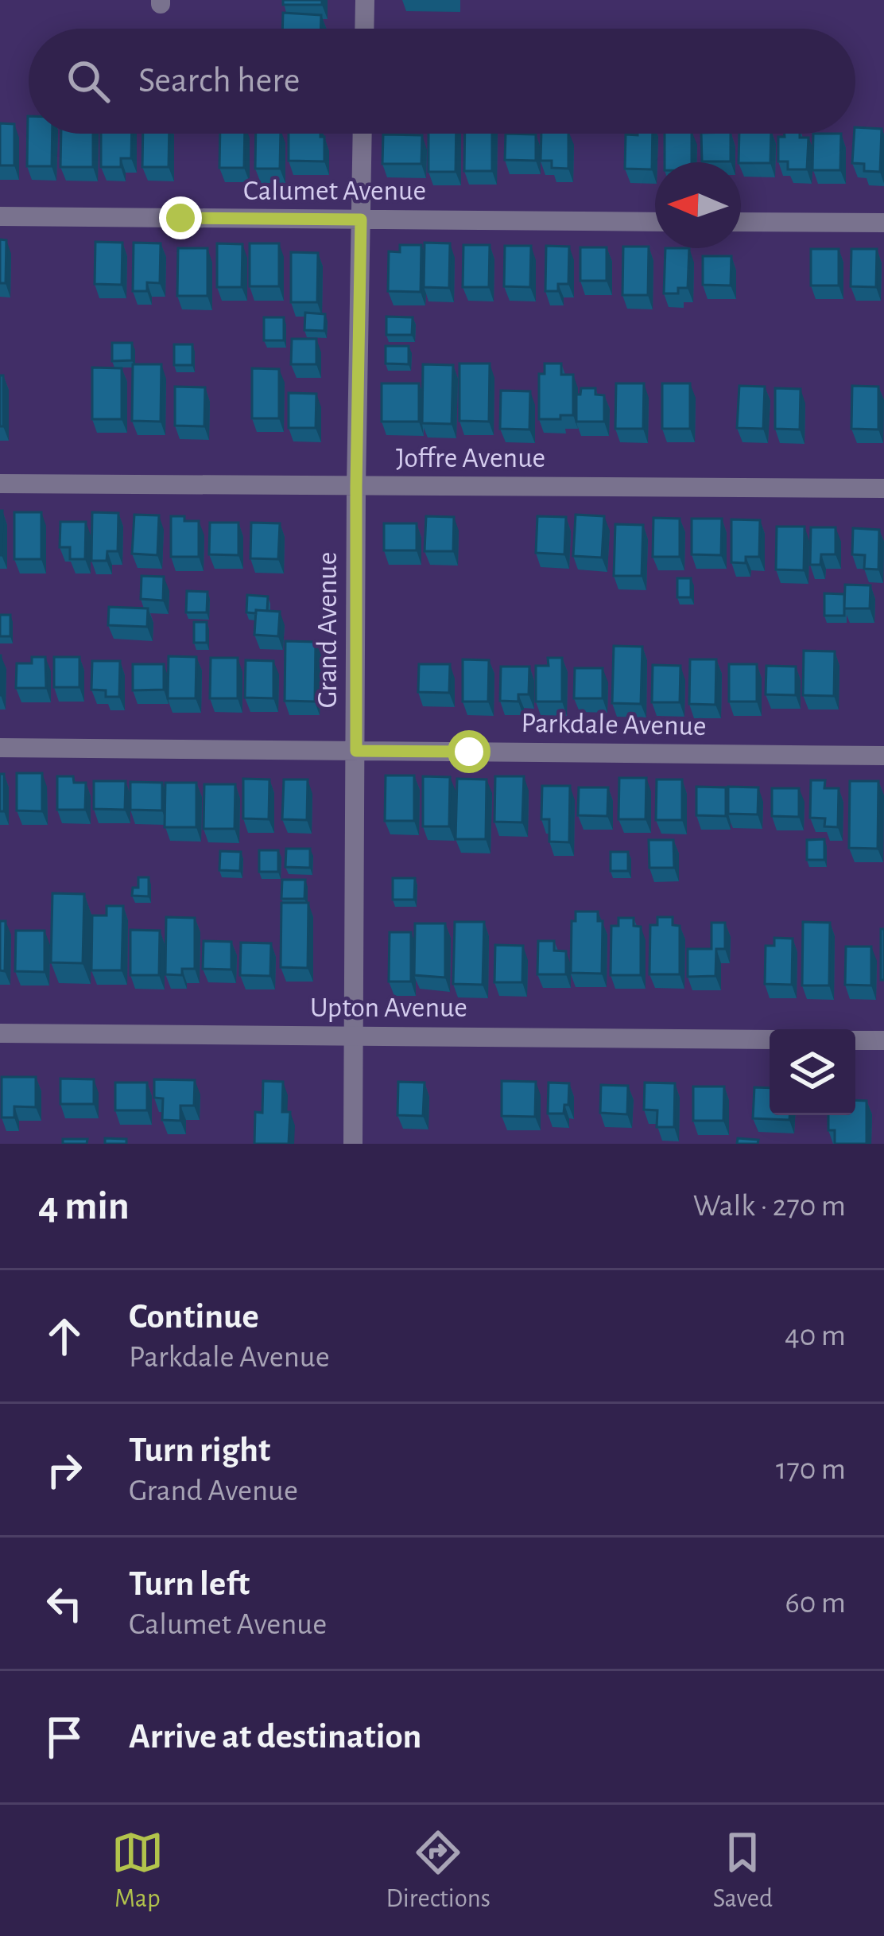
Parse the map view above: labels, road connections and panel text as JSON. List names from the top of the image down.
{
  "streets": {
    "street": [
      "Calumet Avenue",
      "Joffre Avenue",
      "Grand Avenue",
      "Parkdale Avenue",
      "Upton Avenue"
    ]
  },
  "crossings": [
    ["Calumet Avenue", "Grand Avenue"],
    ["Joffre Avenue", "Grand Avenue"],
    ["Grand Avenue", "Parkdale Avenue"],
    ["Grand Avenue", "Upton Avenue"]
  ],
  "north": "left",
  "page": {
    "search": "Search here",
    "heading": ["4 min", "Walk · 270 m"],
    "list": [
      ["Continue", "Parkdale Avenue", "40 m"],
      ["Turn right", "Grand Avenue", "170 m"],
      ["Turn left", "Calumet Avenue", "60 m"],
      "Arrive at destination"
    ],
    "nav": ["Map", "Directions", "Saved"]
  }
}
